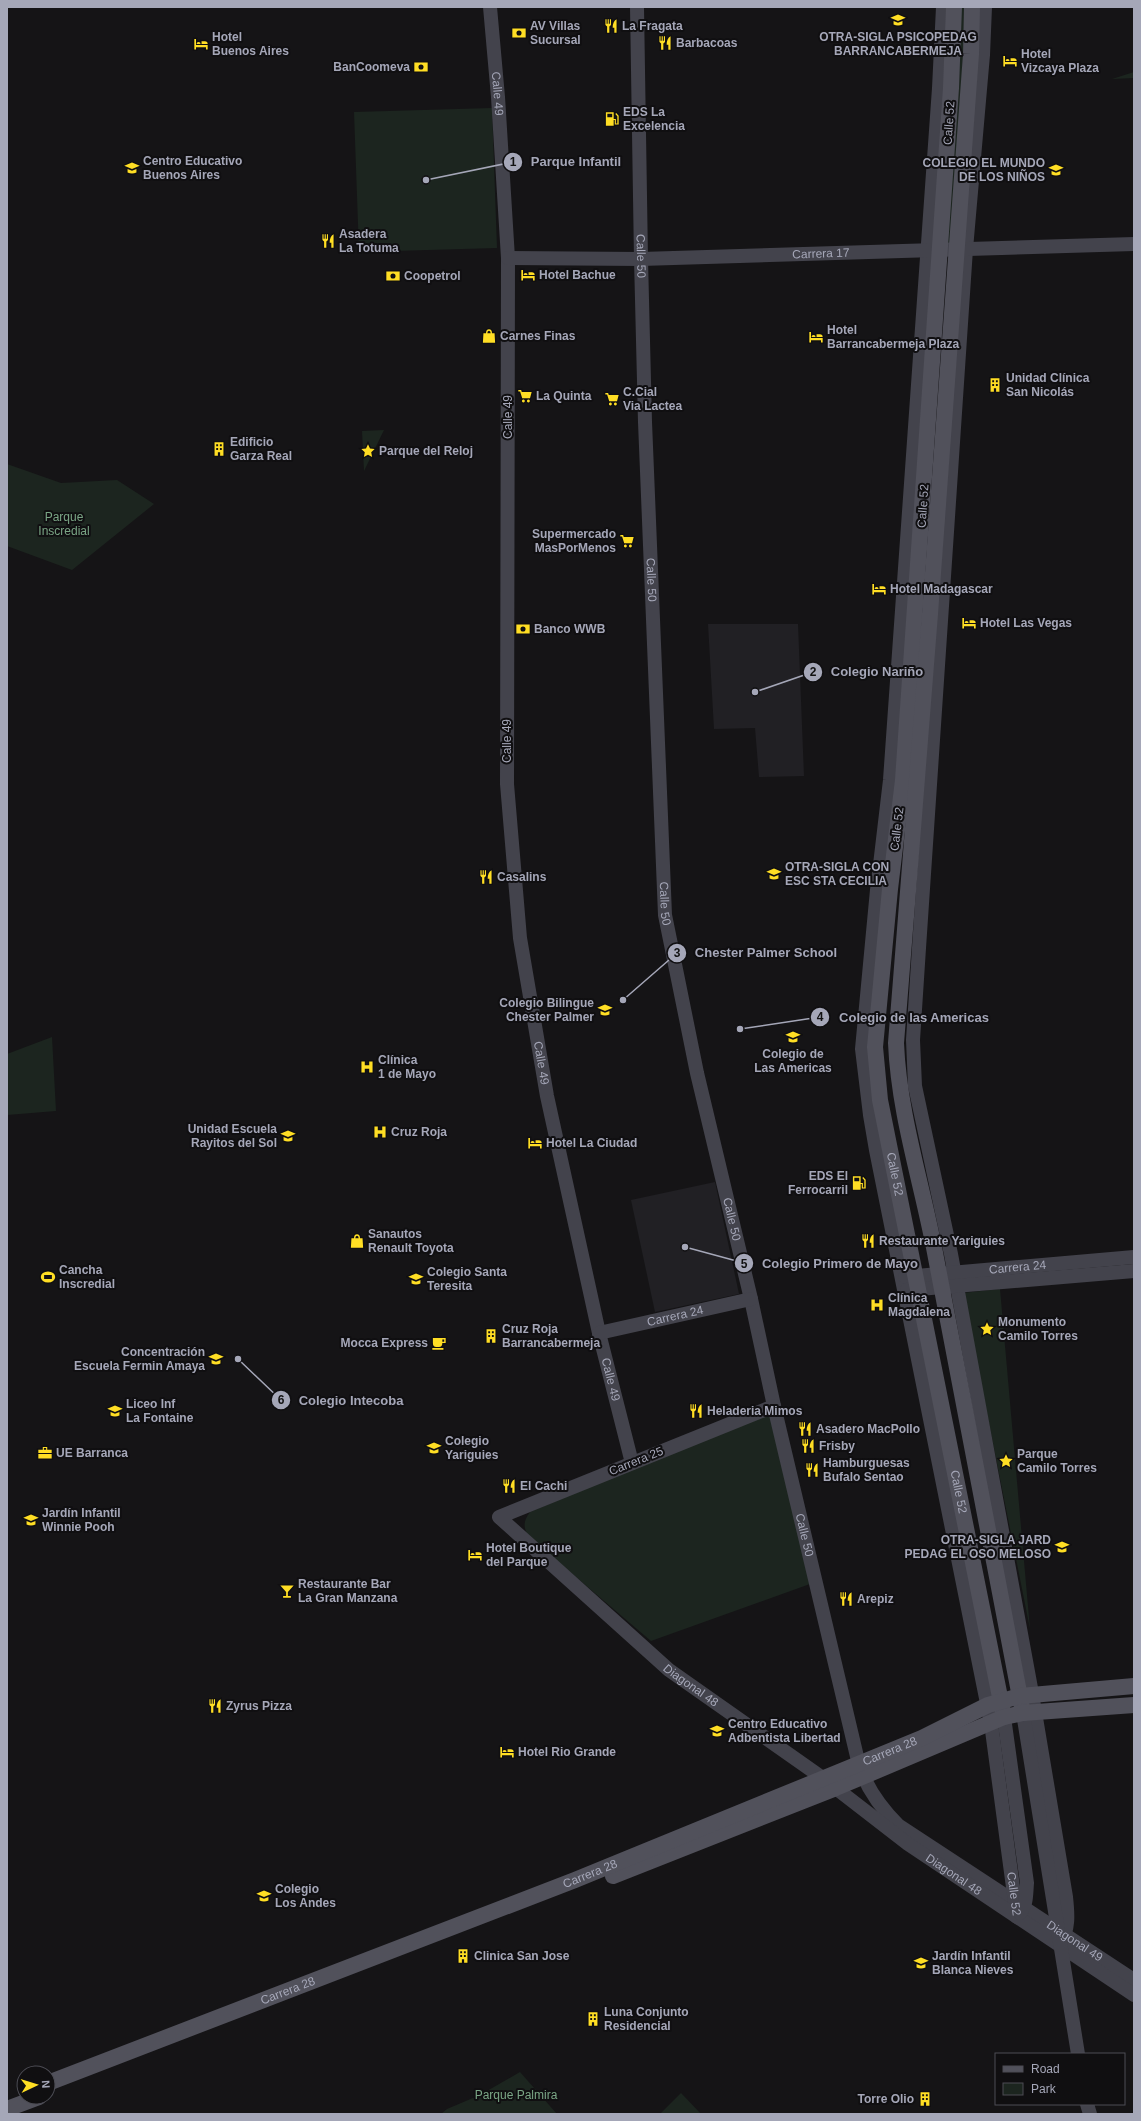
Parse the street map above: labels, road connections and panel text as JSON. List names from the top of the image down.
{
  "streets": {
    "main road": ["Calle 52", "Carrera 28"],
    "street": [
      "Calle 49",
      "Carrera 17",
      "Calle 50",
      "Carrera 24",
      "Carrera 25",
      "Diagonal 48",
      "Diagonal 49"
    ]
  },
  "crossings": [
    ["Calle 49", "Carrera 17"],
    ["Calle 49", "Carrera 24"],
    ["Calle 49", "Carrera 25"],
    ["Calle 52", "Carrera 17"],
    ["Calle 52", "Carrera 24"],
    ["Calle 52", "Diagonal 48"],
    ["Calle 52", "Carrera 28"],
    ["Calle 52", "Diagonal 49"],
    ["Carrera 17", "Calle 50"],
    ["Calle 50", "Carrera 24"],
    ["Calle 50", "Carrera 25"],
    ["Calle 50", "Diagonal 48"],
    ["Calle 50", "Carrera 28"],
    ["Carrera 25", "Diagonal 48"],
    ["Diagonal 48", "Carrera 28"],
    ["Diagonal 48", "Diagonal 49"]
  ],
  "parks": ["Parque Inscredial", "Parque Palmira"],
  "places": {
    "school or university": [
      "OTRA-SIGLA PSICOPEDAG BARRANCABERMEJA",
      "Centro Educativo Buenos Aires",
      "COLEGIO EL MUNDO DE LOS NIÑOS",
      "OTRA-SIGLA CON ESC STA CECILIA",
      "Colegio Bilingue Chester Palmer",
      "Colegio de Las Americas",
      "Unidad Escuela Rayitos del Sol",
      "Colegio Santa Teresita",
      "Concentración Escuela Fermin Amaya",
      "Liceo Inf La Fontaine",
      "Colegio Yariguies",
      "Jardín Infantil Winnie Pooh",
      "OTRA-SIGLA JARD PEDAG EL OSO MELOSO",
      "Centro Educativo Adbentista Libertad",
      "Colegio Los Andes",
      "Jardín Infantil Blanca Nieves"
    ],
    "restaurant": [
      "La Fragata",
      "Barbacoas",
      "Asadera La Totuma",
      "Casalins",
      "Restaurante Yariguies",
      "Heladeria Mimos",
      "Asadero MacPollo",
      "Frisby",
      "Hamburguesas Bufalo Sentao",
      "El Cachi",
      "Arepiz",
      "Zyrus Pizza"
    ],
    "bank": [
      "AV Villas Sucursal",
      "BanCoomeva",
      "Coopetrol",
      "Banco WWB"
    ],
    "hotel": [
      "Hotel Buenos Aires",
      "Hotel Vizcaya Plaza",
      "Hotel Bachue",
      "Hotel Barrancabermeja Plaza",
      "Hotel Madagascar",
      "Hotel Las Vegas",
      "Hotel La Ciudad",
      "Hotel Boutique del Parque",
      "Hotel Rio Grande"
    ],
    "fuel station": ["EDS La Excelencia", "EDS El Ferrocarril"],
    "other": [
      "Parque Infantil",
      "Colegio Nariño",
      "Chester Palmer School",
      "Colegio de las Americas",
      "Colegio Primero de Mayo",
      "Colegio Intecoba"
    ],
    "shop": ["Carnes Finas", "Sanautos Renault Toyota"],
    "building": [
      "Unidad Clínica San Nicolás",
      "Edificio Garza Real",
      "Cruz Roja Barrancabermeja",
      "Clinica San Jose",
      "Luna Conjunto Residencial",
      "Torre Olio"
    ],
    "supermarket": ["La Quinta", "C.Cial Via Lactea", "Supermercado MasPorMenos"],
    "place": ["Parque del Reloj", "Monumento Camilo Torres", "Parque Camilo Torres"],
    "hospital": ["Clínica 1 de Mayo", "Cruz Roja", "Clínica Magdalena"],
    "sports": ["Cancha Inscredial"],
    "cafe": ["Mocca Express"],
    "office": ["UE Barranca"],
    "bar": ["Restaurante Bar La Gran Manzana"]
  },
  "legend": ["Road", "Park"],
  "north": "right"
}
